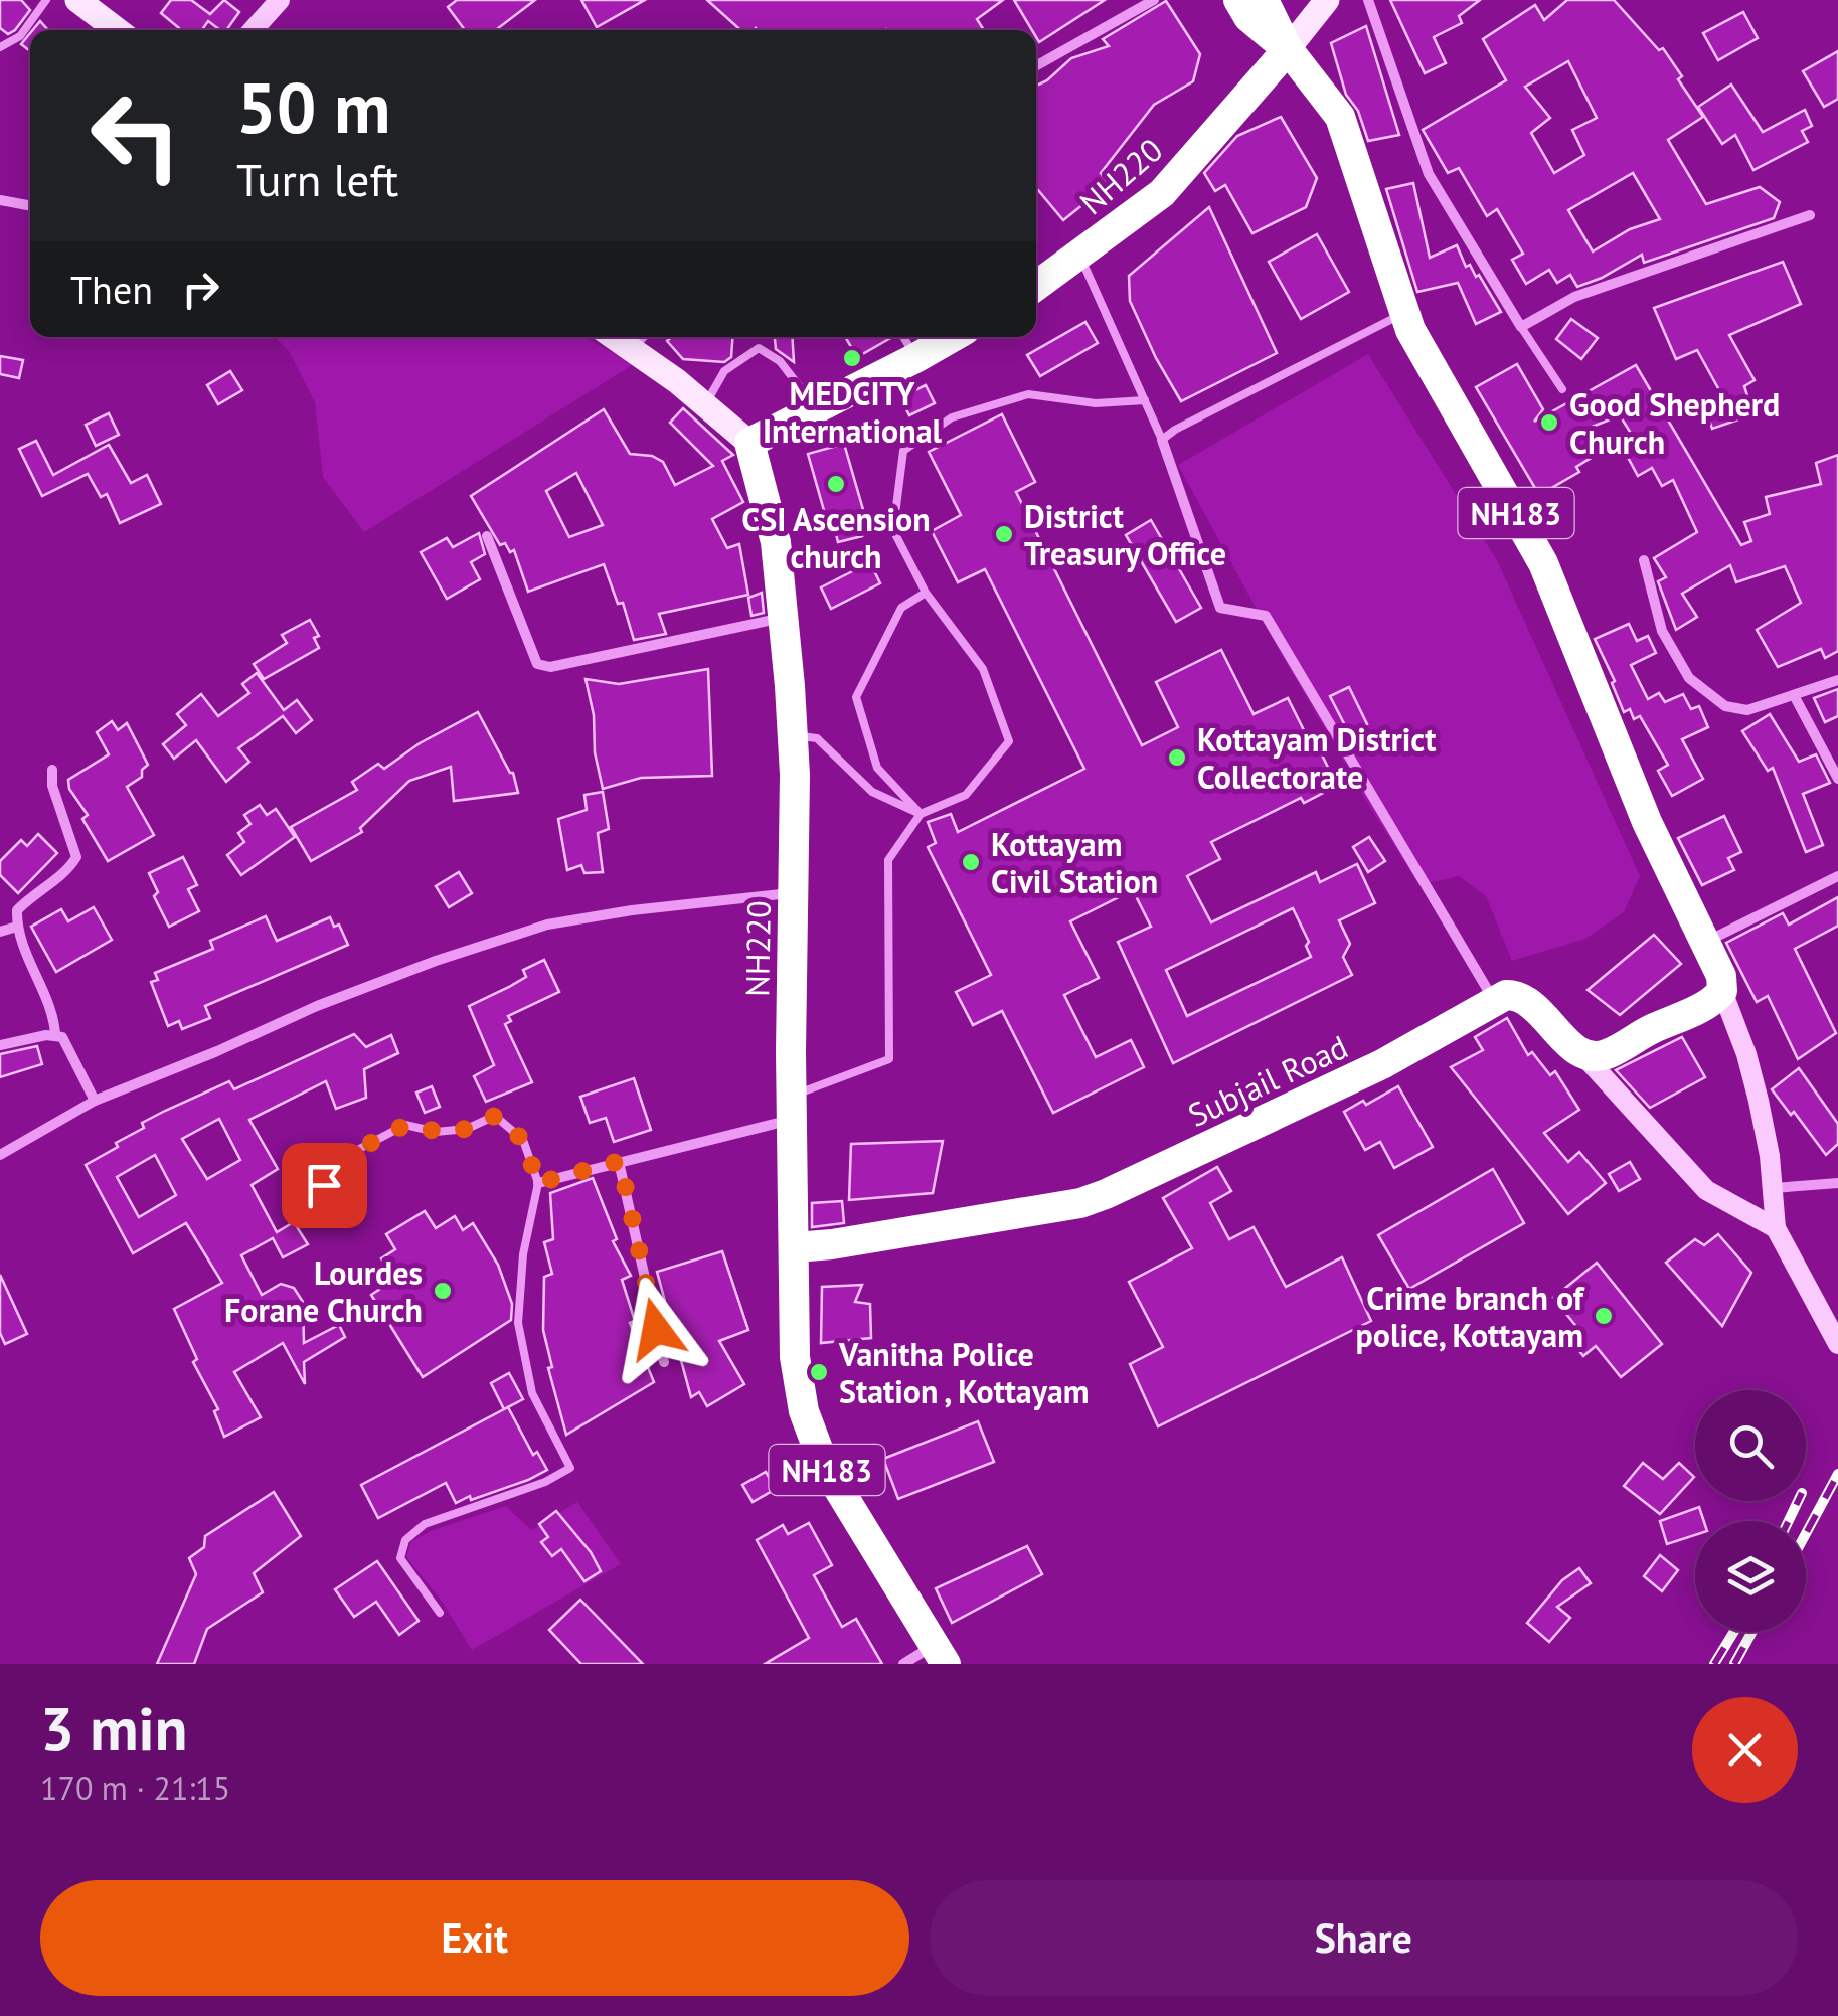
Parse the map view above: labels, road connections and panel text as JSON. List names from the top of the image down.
{
  "streets": {
    "highway": ["NH220", "NH183", "Subjail Road"]
  },
  "crossings": [
    ["NH220", "NH183"],
    ["NH220", "Subjail Road"]
  ],
  "places": [
    "MEDCITY International",
    "Good Shepherd Church",
    "CSI Ascension church",
    "District Treasury Office",
    "Kottayam District Collectorate",
    "Kottayam Civil Station",
    "Lourdes Forane Church",
    "Crime branch of police, Kottayam",
    "Vanitha Police Station , Kottayam"
  ],
  "page": {
    "turn": ["50 m", "Turn left"],
    "then": "Then",
    "heading": ["3 min", "170 m · 21:15"],
    "buttons": ["Exit", "Share"]
  }
}
